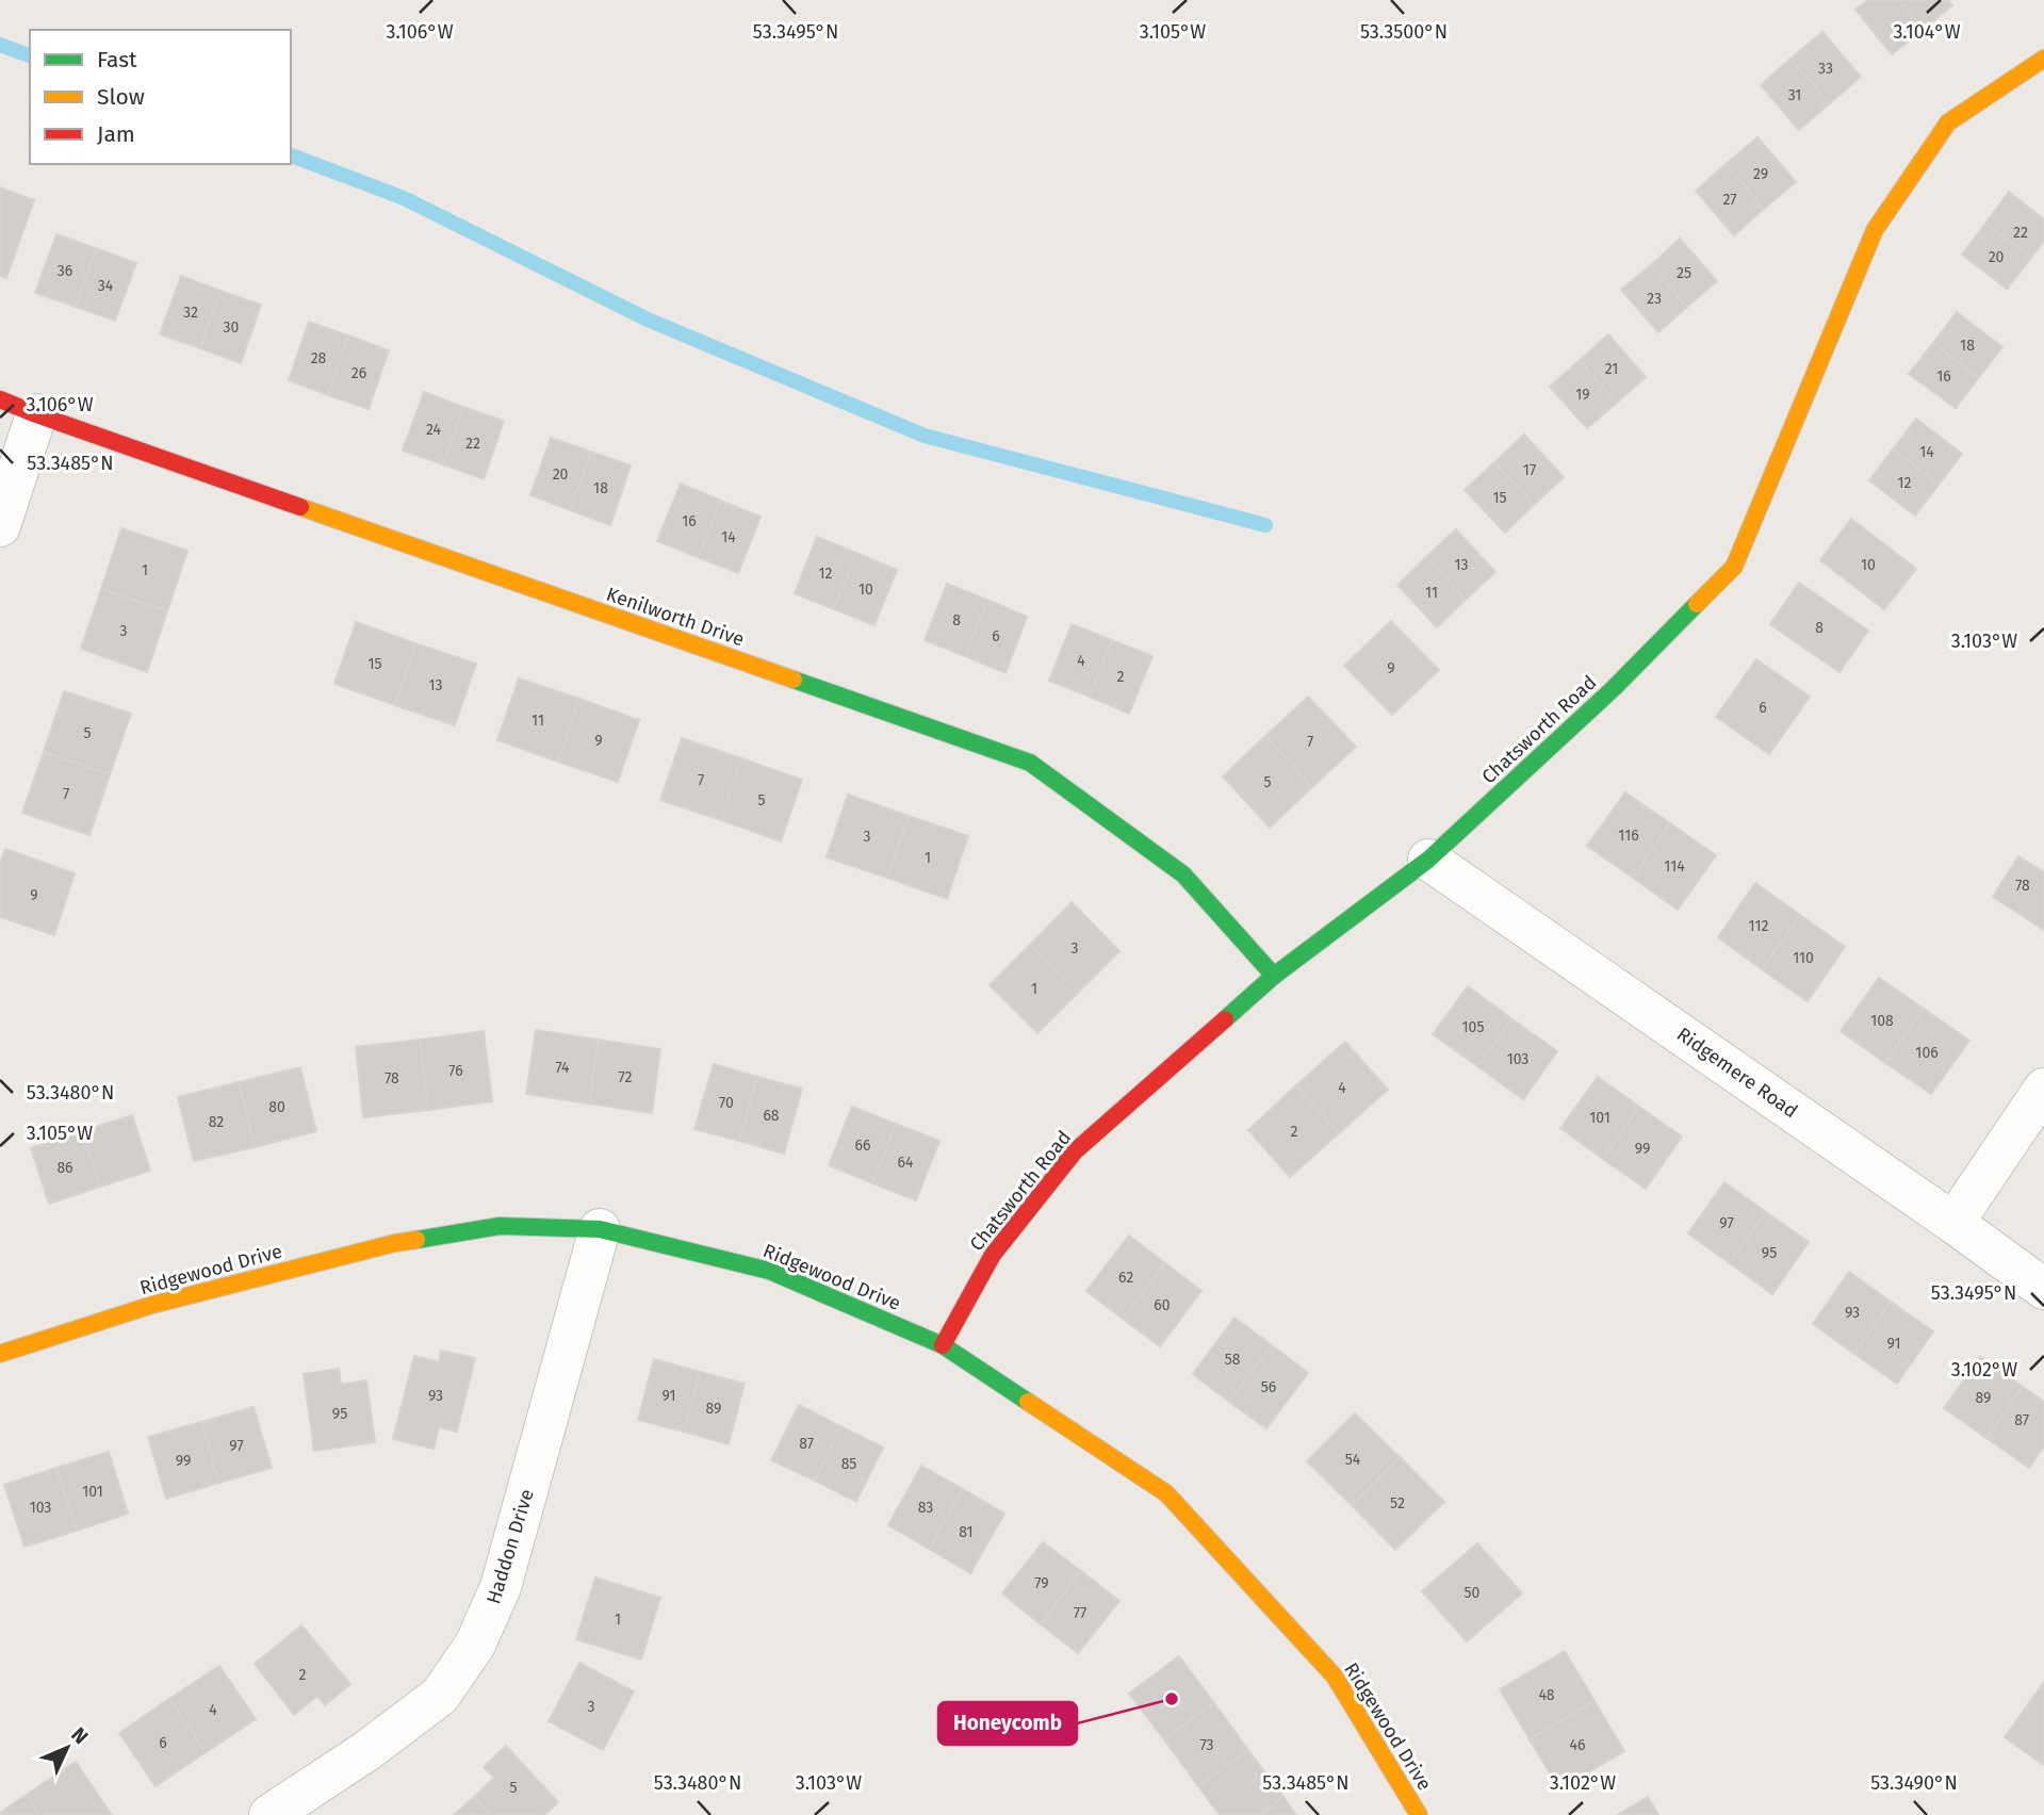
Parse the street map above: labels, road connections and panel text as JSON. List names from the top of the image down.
{
  "streets": {
    "street": [
      "Kenilworth Drive",
      "Chatsworth Road",
      "Ridgemere Road",
      "Ridgewood Drive",
      "Haddon Drive"
    ]
  },
  "crossings": [
    ["Kenilworth Drive", "Chatsworth Road"],
    ["Chatsworth Road", "Ridgemere Road"],
    ["Chatsworth Road", "Ridgewood Drive"],
    ["Ridgewood Drive", "Haddon Drive"]
  ],
  "places": ["Honeycomb"],
  "house_numbers": [
    "33",
    "31",
    "29",
    "27",
    "22",
    "20",
    "36",
    "25",
    "34",
    "23",
    "32",
    "30",
    "18",
    "28",
    "21",
    "26",
    "16",
    "19",
    "24",
    "22",
    "14",
    "17",
    "20",
    "12",
    "18",
    "15",
    "16",
    "14",
    "13",
    "10",
    "1",
    "12",
    "10",
    "11",
    "8",
    "8",
    "3",
    "6",
    "4",
    "15",
    "9",
    "2",
    "13",
    "6",
    "11",
    "5",
    "9",
    "7",
    "7",
    "5",
    "7",
    "5",
    "116",
    "3",
    "1",
    "114",
    "78",
    "9",
    "112",
    "3",
    "110",
    "1",
    "108",
    "105",
    "106",
    "103",
    "74",
    "76",
    "72",
    "78",
    "4",
    "70",
    "80",
    "68",
    "101",
    "82",
    "2",
    "66",
    "99",
    "64",
    "86",
    "97",
    "95",
    "62",
    "60",
    "93",
    "91",
    "58",
    "56",
    "93",
    "91",
    "89",
    "89",
    "95",
    "87",
    "87",
    "97",
    "54",
    "99",
    "85",
    "101",
    "52",
    "103",
    "83",
    "81",
    "79",
    "50",
    "77",
    "1",
    "2",
    "48",
    "3",
    "4",
    "6",
    "73",
    "46",
    "5"
  ],
  "legend": ["Fast", "Slow", "Jam"],
  "north": "top right",
  "coordinates": [
    "3.106°W",
    "3.105°W",
    "3.104°W",
    "53.3500°N",
    "53.3495°N",
    "53.3485°N",
    "3.103°W",
    "53.3480°N",
    "3.102°W",
    "53.3490°N"
  ]
}
